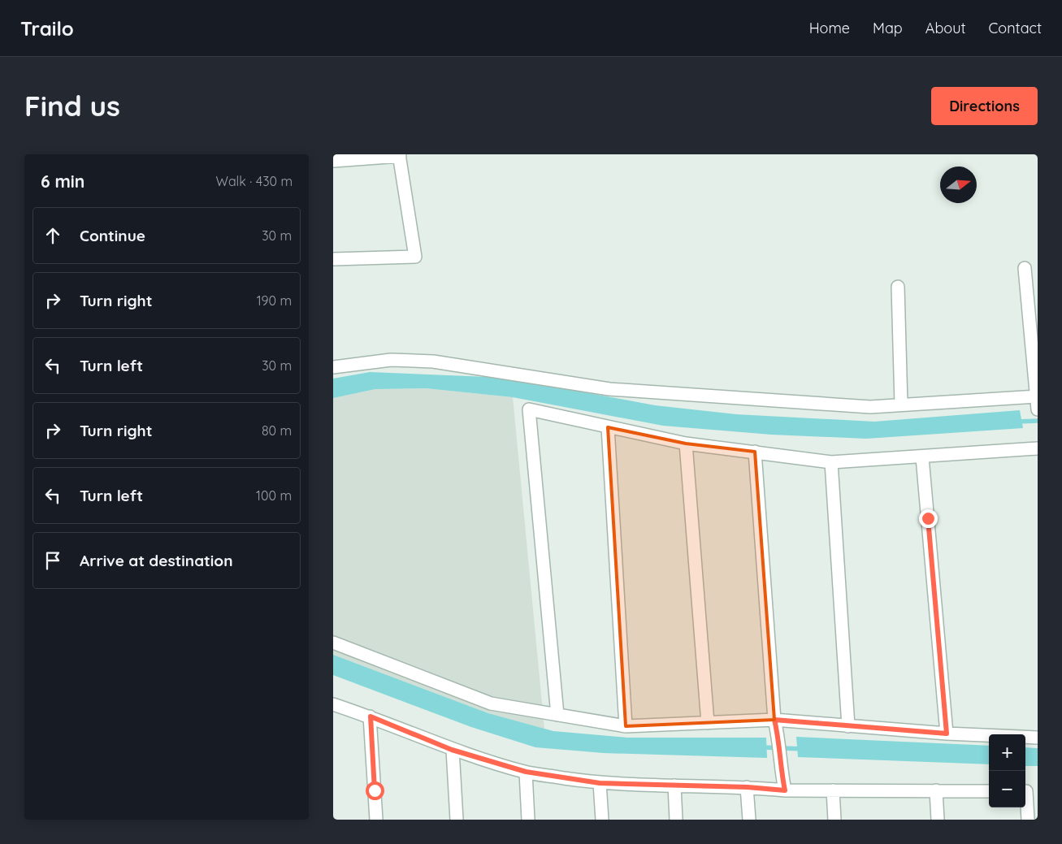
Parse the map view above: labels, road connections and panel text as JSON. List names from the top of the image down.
{
  "north": "right",
  "page": {
    "header": "Trailo",
    "nav": [
      "Home",
      "Map",
      "About",
      "Contact"
    ],
    "buttons": "Directions",
    "title": "Find us",
    "heading": ["6 min", "Walk · 430 m"],
    "list": [
      ["Continue", "30 m"],
      ["Turn right", "190 m"],
      ["Turn left", "30 m"],
      ["Turn right", "80 m"],
      ["Turn left", "100 m"],
      "Arrive at destination"
    ],
    "map_buttons": ["+", "−"]
  }
}
